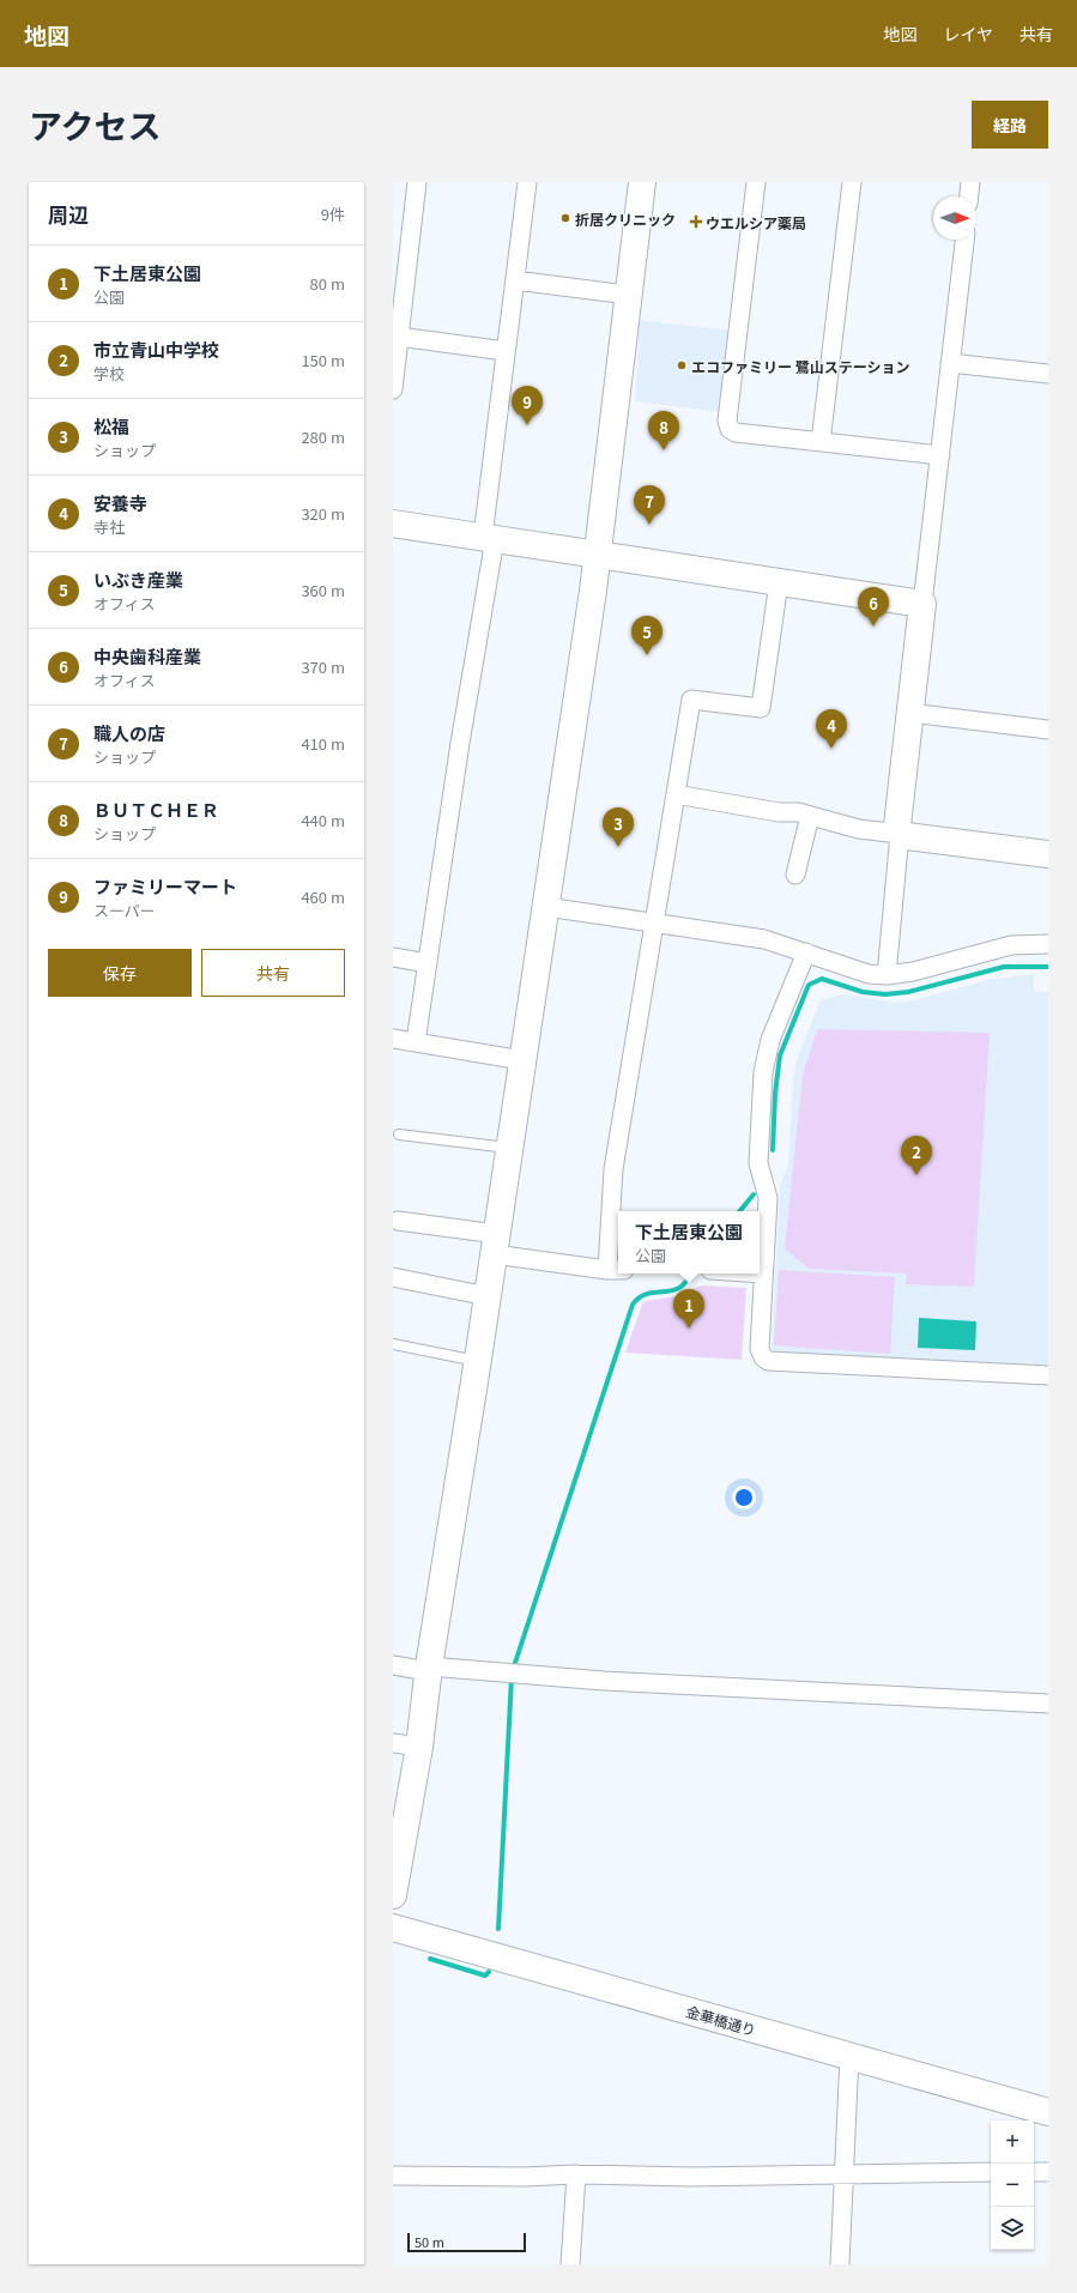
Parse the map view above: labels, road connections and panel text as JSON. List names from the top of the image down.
{
  "streets": {
    "street": ["金華橋通り"]
  },
  "places": {
    "other": ["折居クリニック", "エコファミリー 鷺山ステーション"],
    "health": ["ウエルシア薬局"]
  },
  "scale_bar": "50 m",
  "north": "right",
  "page": {
    "header": "地図",
    "nav": ["地図", "レイヤ", "共有"],
    "title": "アクセス",
    "buttons": [
      "経路",
      ["保存", "共有"]
    ],
    "heading": ["周辺", "9件"],
    "list": [
      {
        "mark": "1",
        "name": "下土居東公園",
        "note": "公園",
        "value": "80 m"
      },
      {
        "mark": "2",
        "name": "市立青山中学校",
        "note": "学校",
        "value": "150 m"
      },
      {
        "mark": "3",
        "name": "松福",
        "note": "ショップ",
        "value": "280 m"
      },
      {
        "mark": "4",
        "name": "安養寺",
        "note": "寺社",
        "value": "320 m"
      },
      {
        "mark": "5",
        "name": "いぶき産業",
        "note": "オフィス",
        "value": "360 m"
      },
      {
        "mark": "6",
        "name": "中央歯科産業",
        "note": "オフィス",
        "value": "370 m"
      },
      {
        "mark": "7",
        "name": "職人の店",
        "note": "ショップ",
        "value": "410 m"
      },
      {
        "mark": "8",
        "name": "ＢＵＴＣＨＥＲ",
        "note": "ショップ",
        "value": "440 m"
      },
      {
        "mark": "9",
        "name": "ファミリーマート",
        "note": "スーパー",
        "value": "460 m"
      }
    ],
    "pins": [
      "9",
      "8",
      "7",
      "6",
      "5",
      "4",
      "3",
      "2",
      "1"
    ],
    "popup": ["下土居東公園", "公園"],
    "map_buttons": ["+", "−"],
    "scale": "50 m"
  }
}
